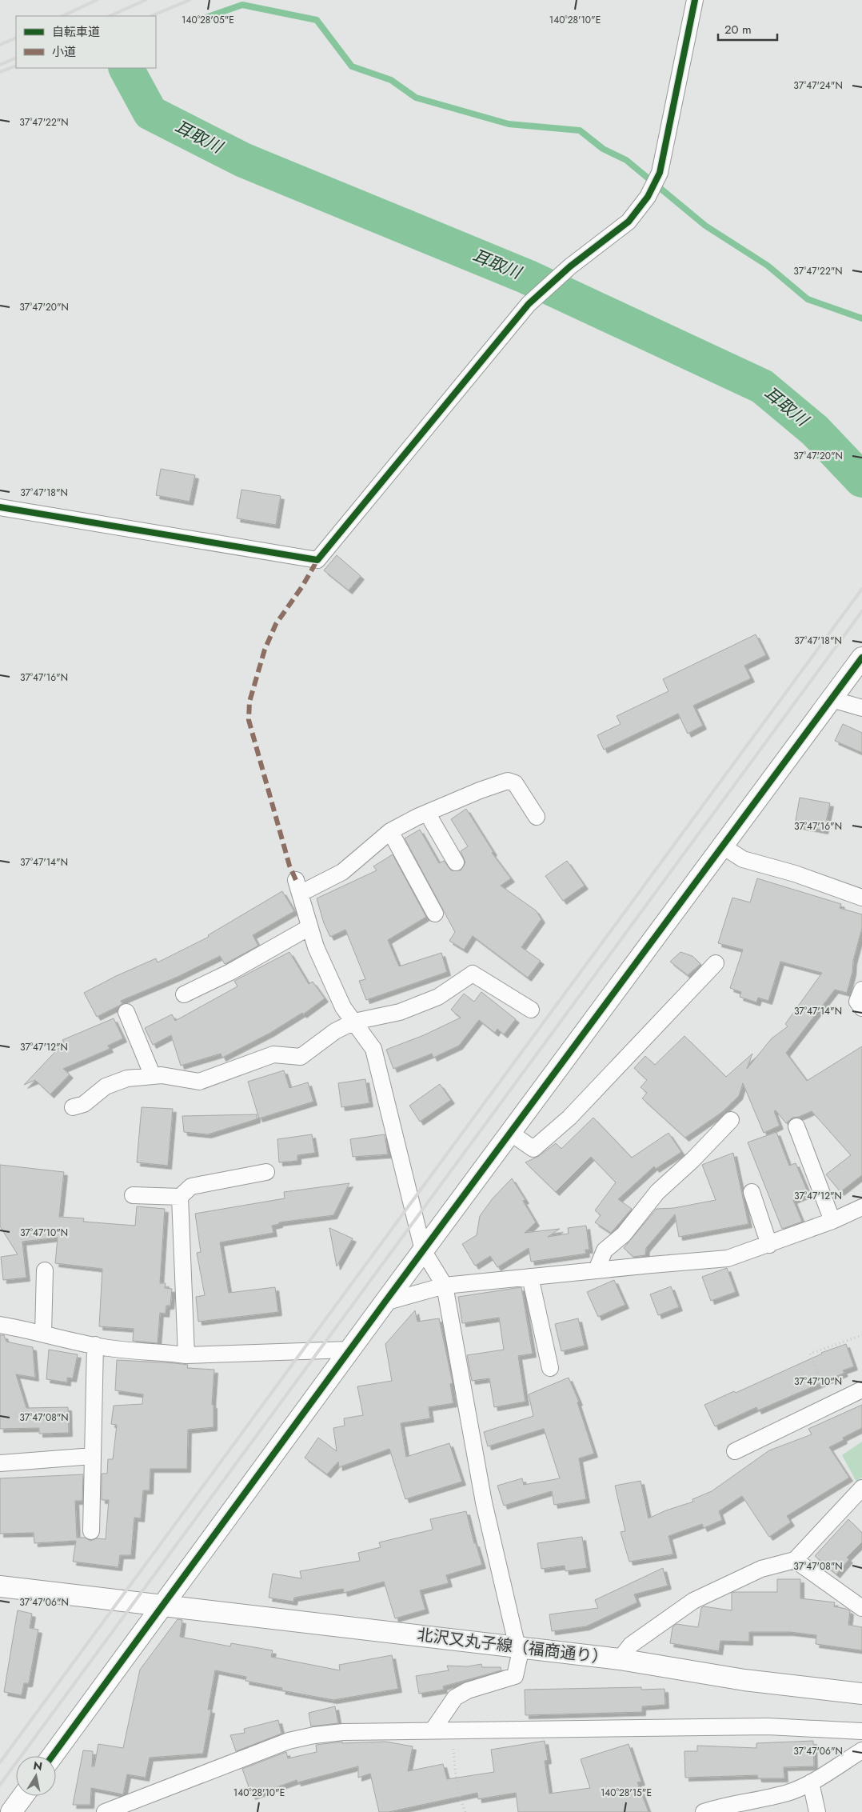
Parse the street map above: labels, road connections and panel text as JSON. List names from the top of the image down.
{
  "streets": {
    "street": ["北沢又丸子線（福商通り）"]
  },
  "water": ["耳取川"],
  "legend": ["自転車道", "小道"],
  "scale_bar": "20 m",
  "north": "top",
  "coordinates": [
    "140°28'05\"E",
    "140°28'10\"E",
    "37°47'24\"N",
    "37°47'22\"N",
    "37°47'20\"N",
    "37°47'18\"N",
    "37°47'16\"N",
    "37°47'14\"N",
    "37°47'12\"N",
    "37°47'10\"N",
    "37°47'08\"N",
    "37°47'06\"N",
    "140°28'15\"E"
  ]
}
